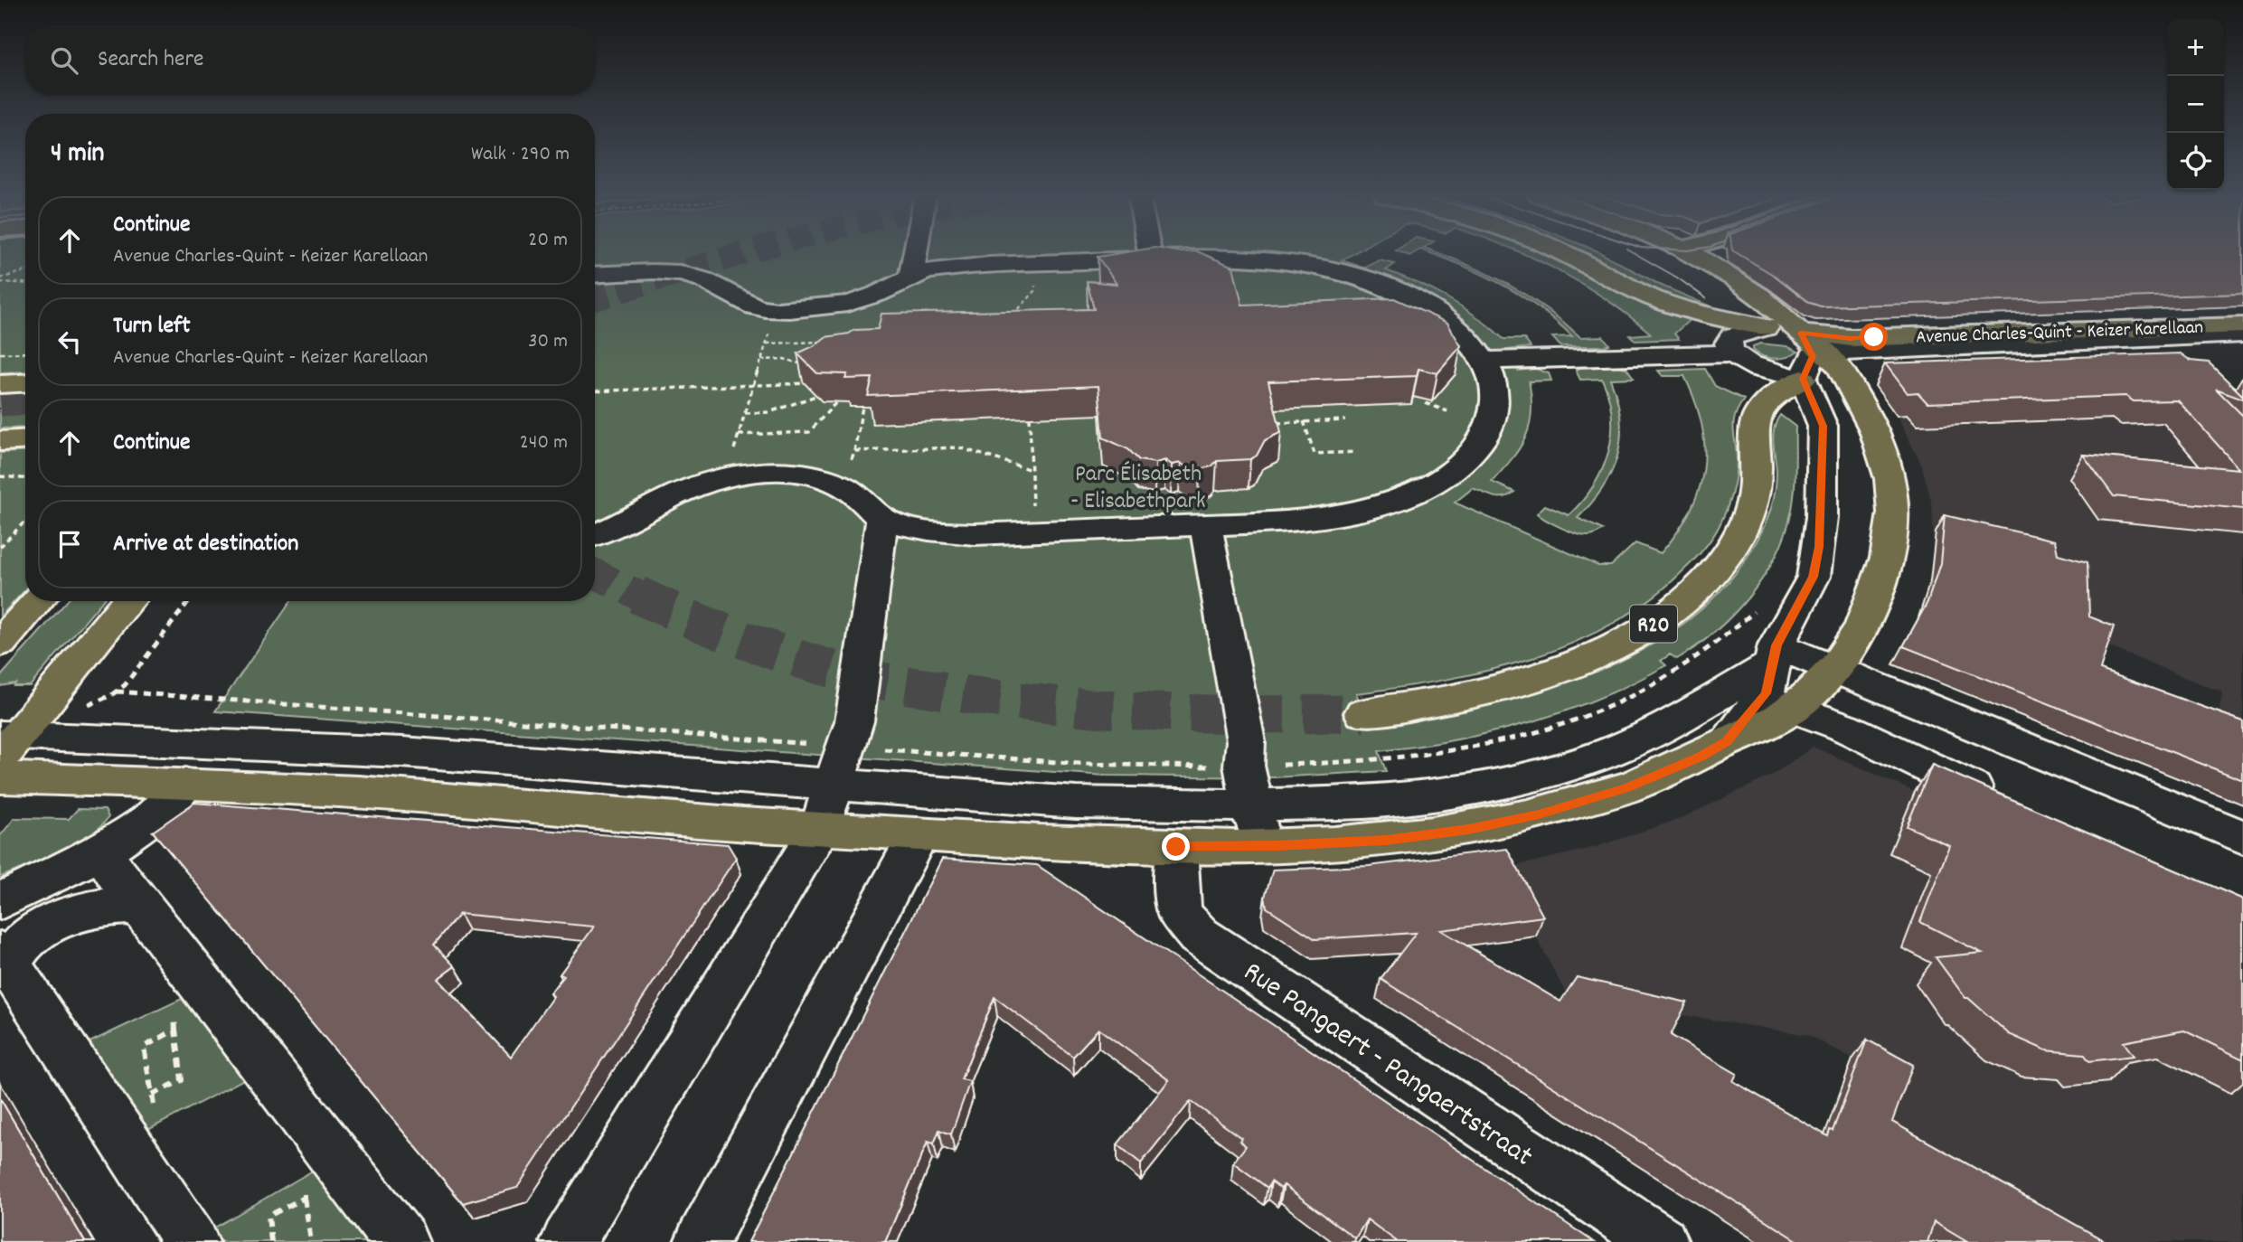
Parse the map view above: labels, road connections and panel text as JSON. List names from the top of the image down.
{
  "streets": {
    "main road": ["Avenue Charles-Quint - Keizer Karellaan", "R20"],
    "street": ["Rue Pangaert - Pangaertstraat"]
  },
  "crossings": [
    ["Avenue Charles-Quint - Keizer Karellaan", "R20"]
  ],
  "parks": ["Parc Élisabeth - Elisabethpark"],
  "page": {
    "map_buttons": ["+", "−"],
    "search": "Search here",
    "heading": ["4 min", "Walk · 290 m"],
    "list": [
      ["Continue", "Avenue Charles-Quint - Keizer Karellaan", "20 m"],
      ["Turn left", "Avenue Charles-Quint - Keizer Karellaan", "30 m"],
      ["Continue", "240 m"],
      "Arrive at destination"
    ]
  }
}
